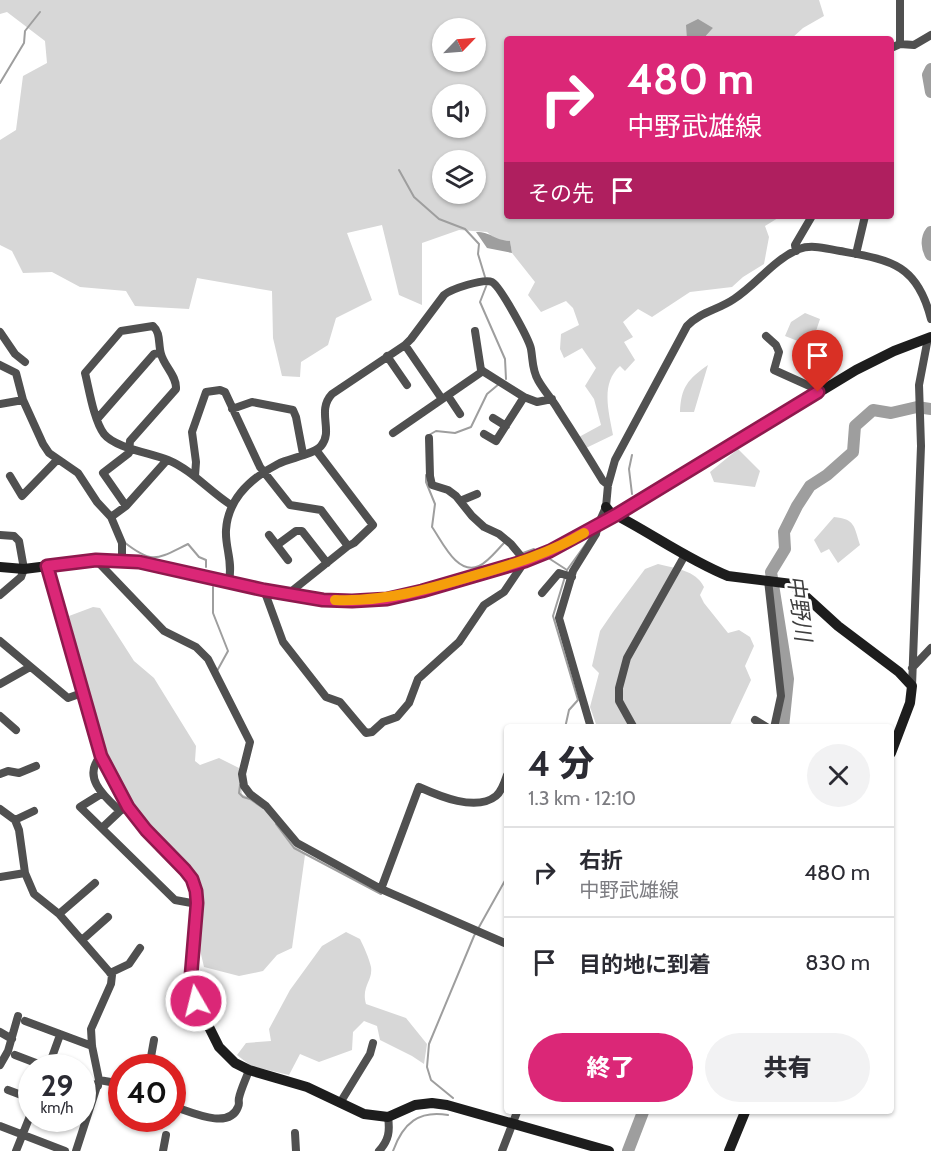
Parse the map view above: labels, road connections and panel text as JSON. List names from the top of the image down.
{
  "water": ["中野川"],
  "north": "top right",
  "page": {
    "turn": ["480 m", "中野武雄線"],
    "then": "その先",
    "heading": ["4 分", "1.3 km · 12:10"],
    "list": [
      {
        "name": "右折",
        "note": "中野武雄線",
        "value": "480 m"
      },
      {
        "name": "目的地に到着",
        "value": "830 m"
      }
    ],
    "buttons": ["終了", "共有"],
    "speed": "29 km/h",
    "limit": "40"
  }
}
